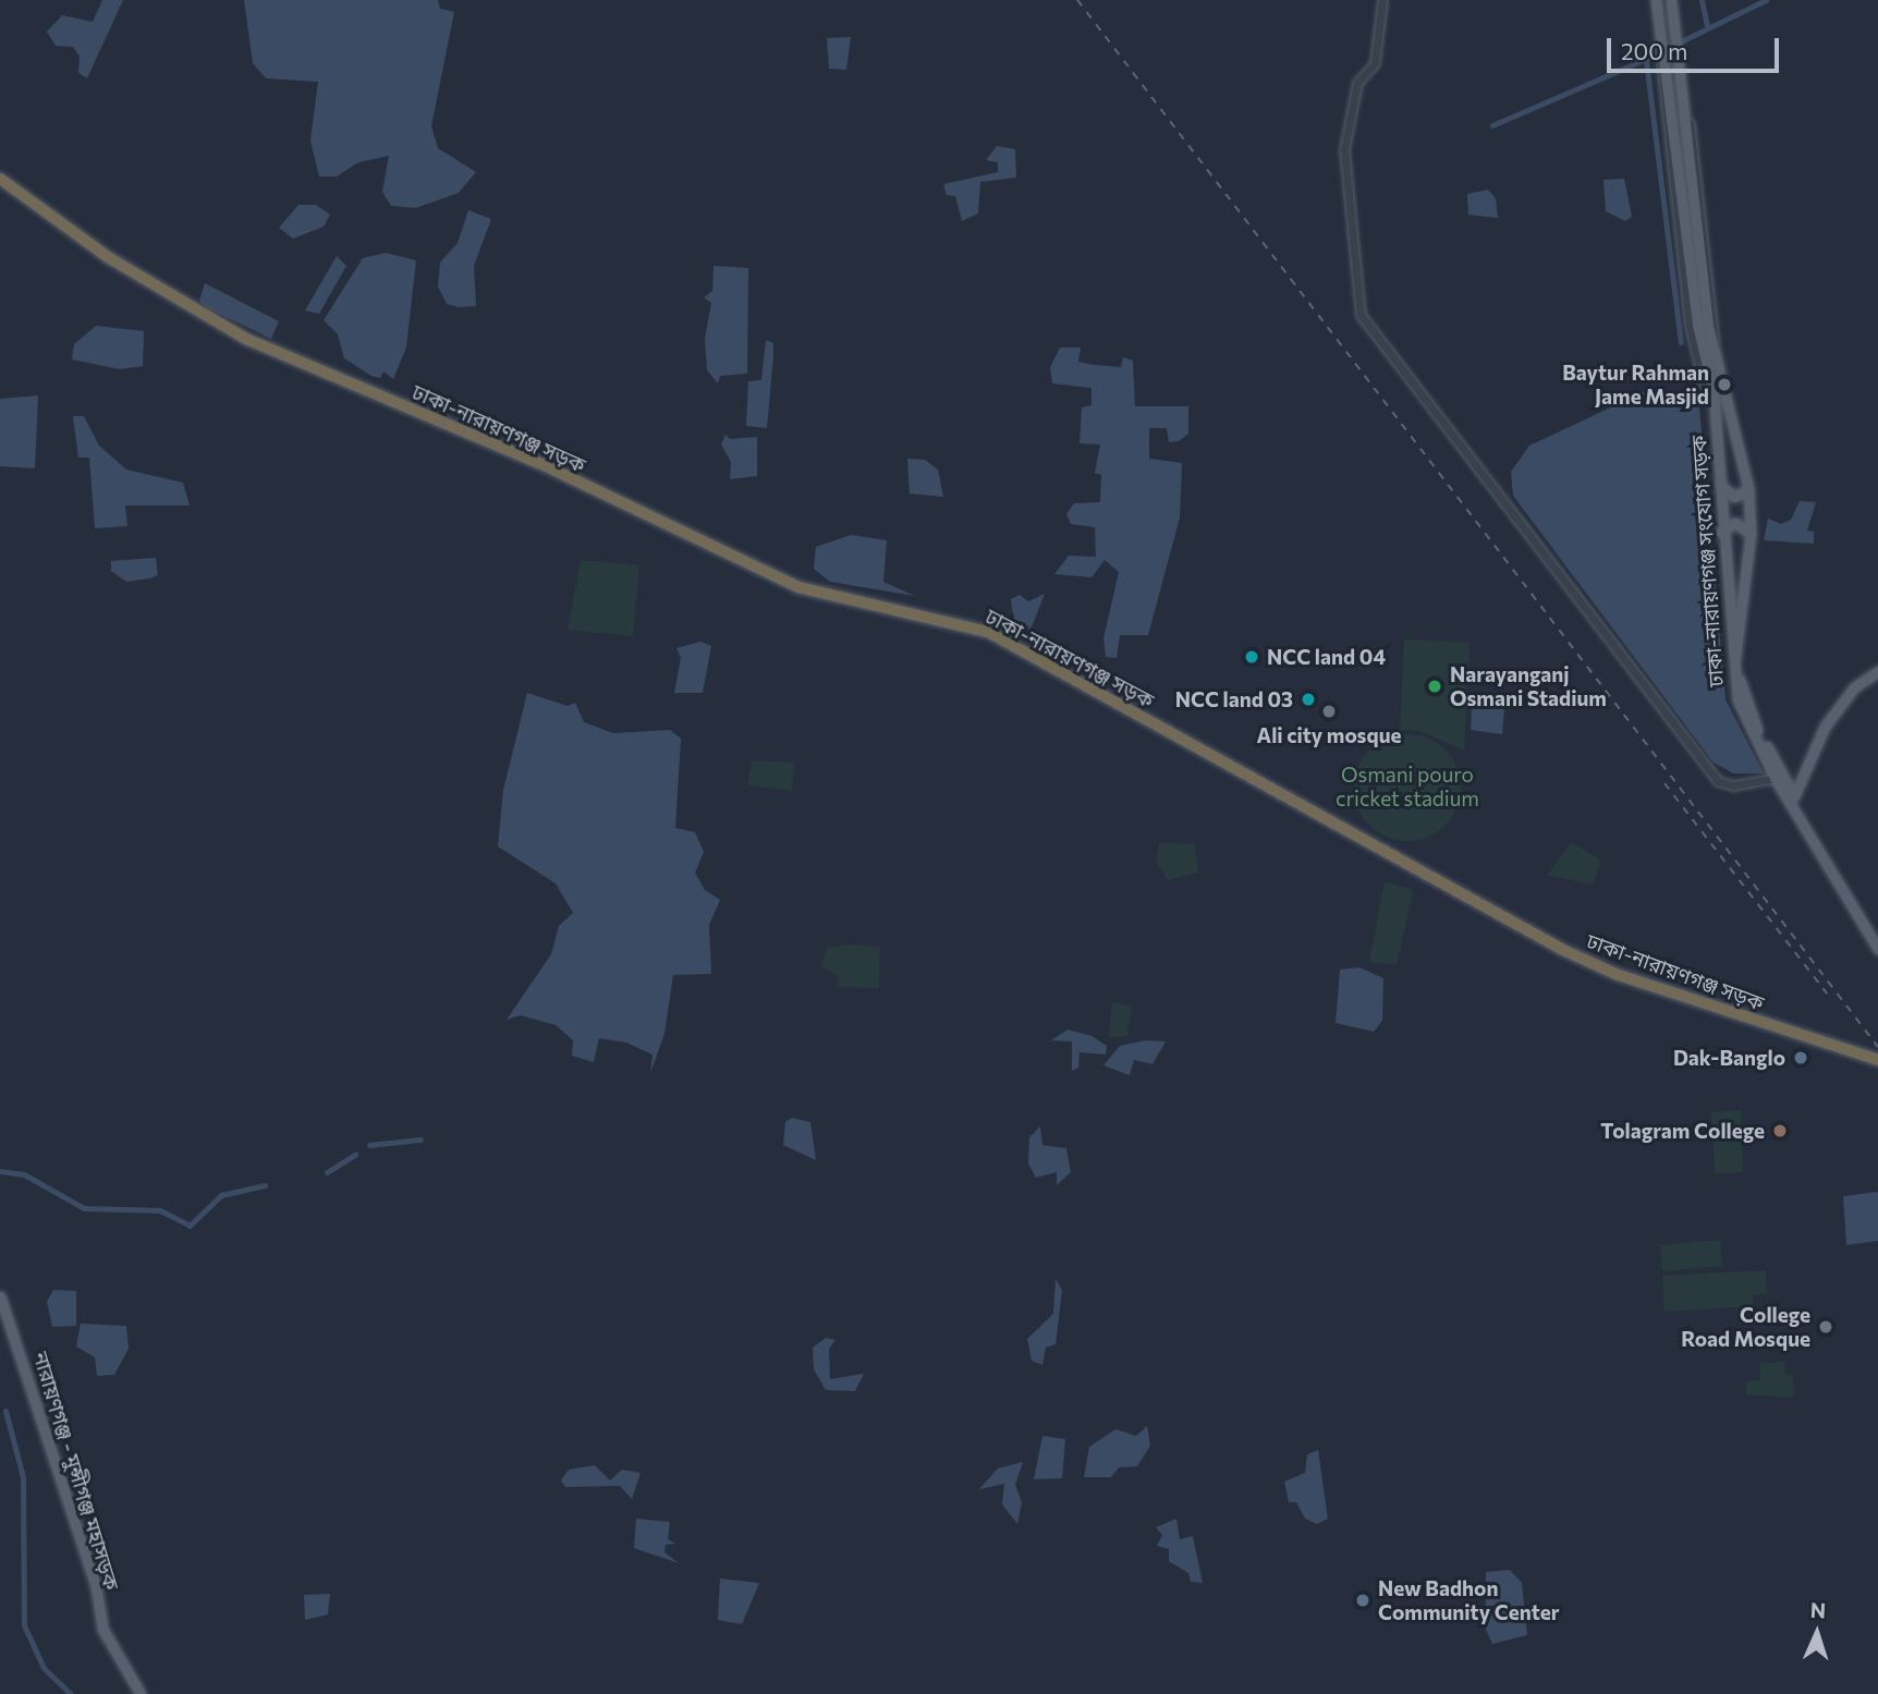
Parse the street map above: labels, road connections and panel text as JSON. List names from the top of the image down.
{
  "streets": {
    "highway": ["ঢাকা-নারায়ণগঞ্জ সড়ক"],
    "main road": ["ঢাকা-নারায়ণগঞ্জ সংযোগ সড়ক", "নারায়ণগঞ্জ - মুন্সীগঞ্জ মহাসড়ক"]
  },
  "parks": ["Osmani pouro cricket stadium"],
  "places": [
    "Baytur Rahman Jame Masjid",
    "NCC land 04",
    "Narayanganj Osmani Stadium",
    "NCC land 03",
    "Ali city mosque",
    "Dak-Banglo",
    "Tolagram College",
    "College Road Mosque",
    "New Badhon Community Center"
  ],
  "scale_bar": "200 m",
  "north": "top"
}
